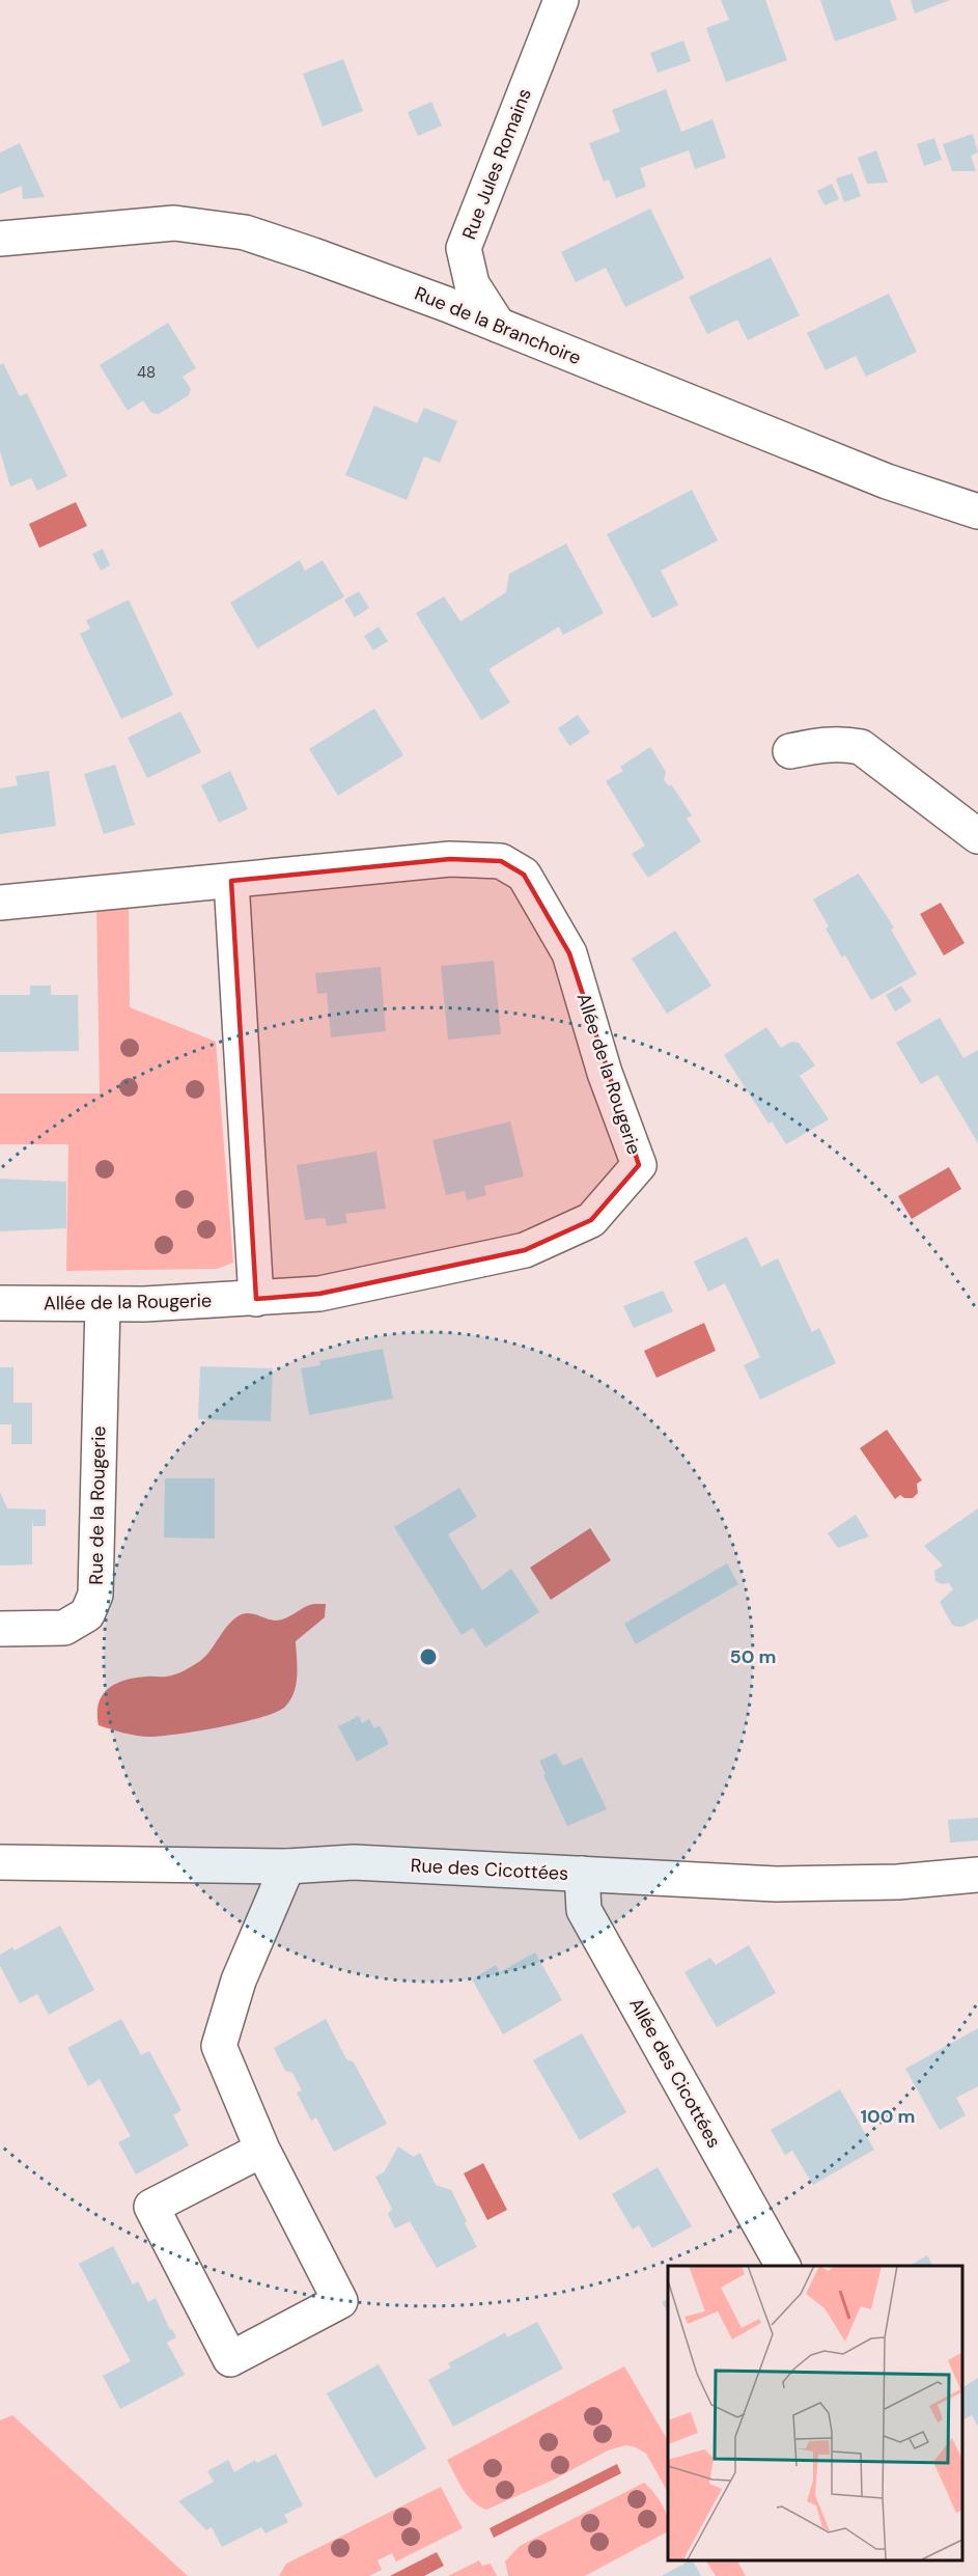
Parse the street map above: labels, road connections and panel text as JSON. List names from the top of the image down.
{
  "streets": {
    "street": [
      "Rue Jules Romains",
      "Rue de la Branchoire",
      "Allée de la Rougerie",
      "Rue de la Rougerie",
      "Rue des Cicottées",
      "Allée des Cicottées"
    ]
  },
  "crossings": [
    ["Rue Jules Romains", "Rue de la Branchoire"],
    ["Allée de la Rougerie", "Rue de la Rougerie"],
    ["Rue des Cicottées", "Allée des Cicottées"]
  ],
  "house_numbers": ["48"],
  "rings": ["50 m", "100 m"]
}
